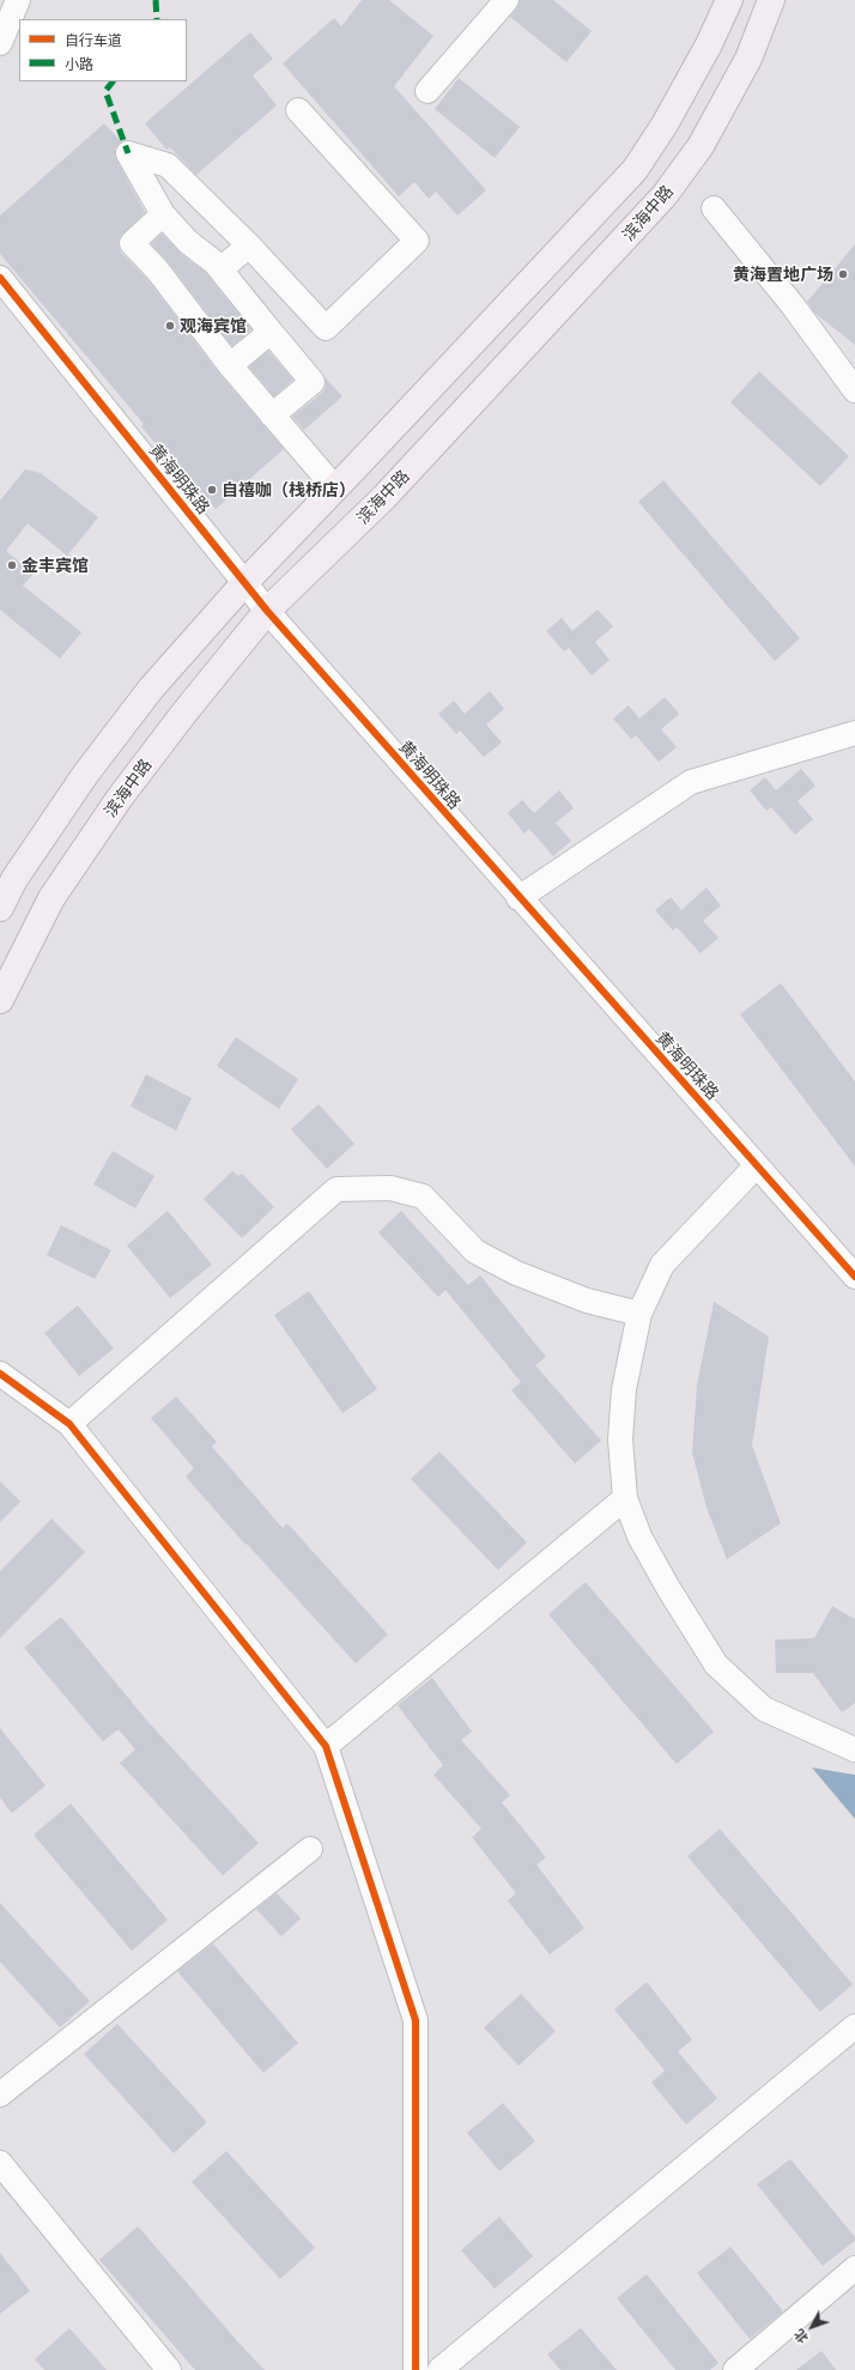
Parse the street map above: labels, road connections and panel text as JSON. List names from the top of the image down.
{
  "streets": {
    "main road": ["滨海中路"],
    "street": ["黄海明珠路"]
  },
  "crossings": [
    ["滨海中路", "黄海明珠路"]
  ],
  "places": [
    "黄海置地广场",
    "观海宾馆",
    "自禧咖（栈桥店）",
    "金丰宾馆"
  ],
  "legend": ["自行车道", "小路"],
  "north": "bottom left"
}
